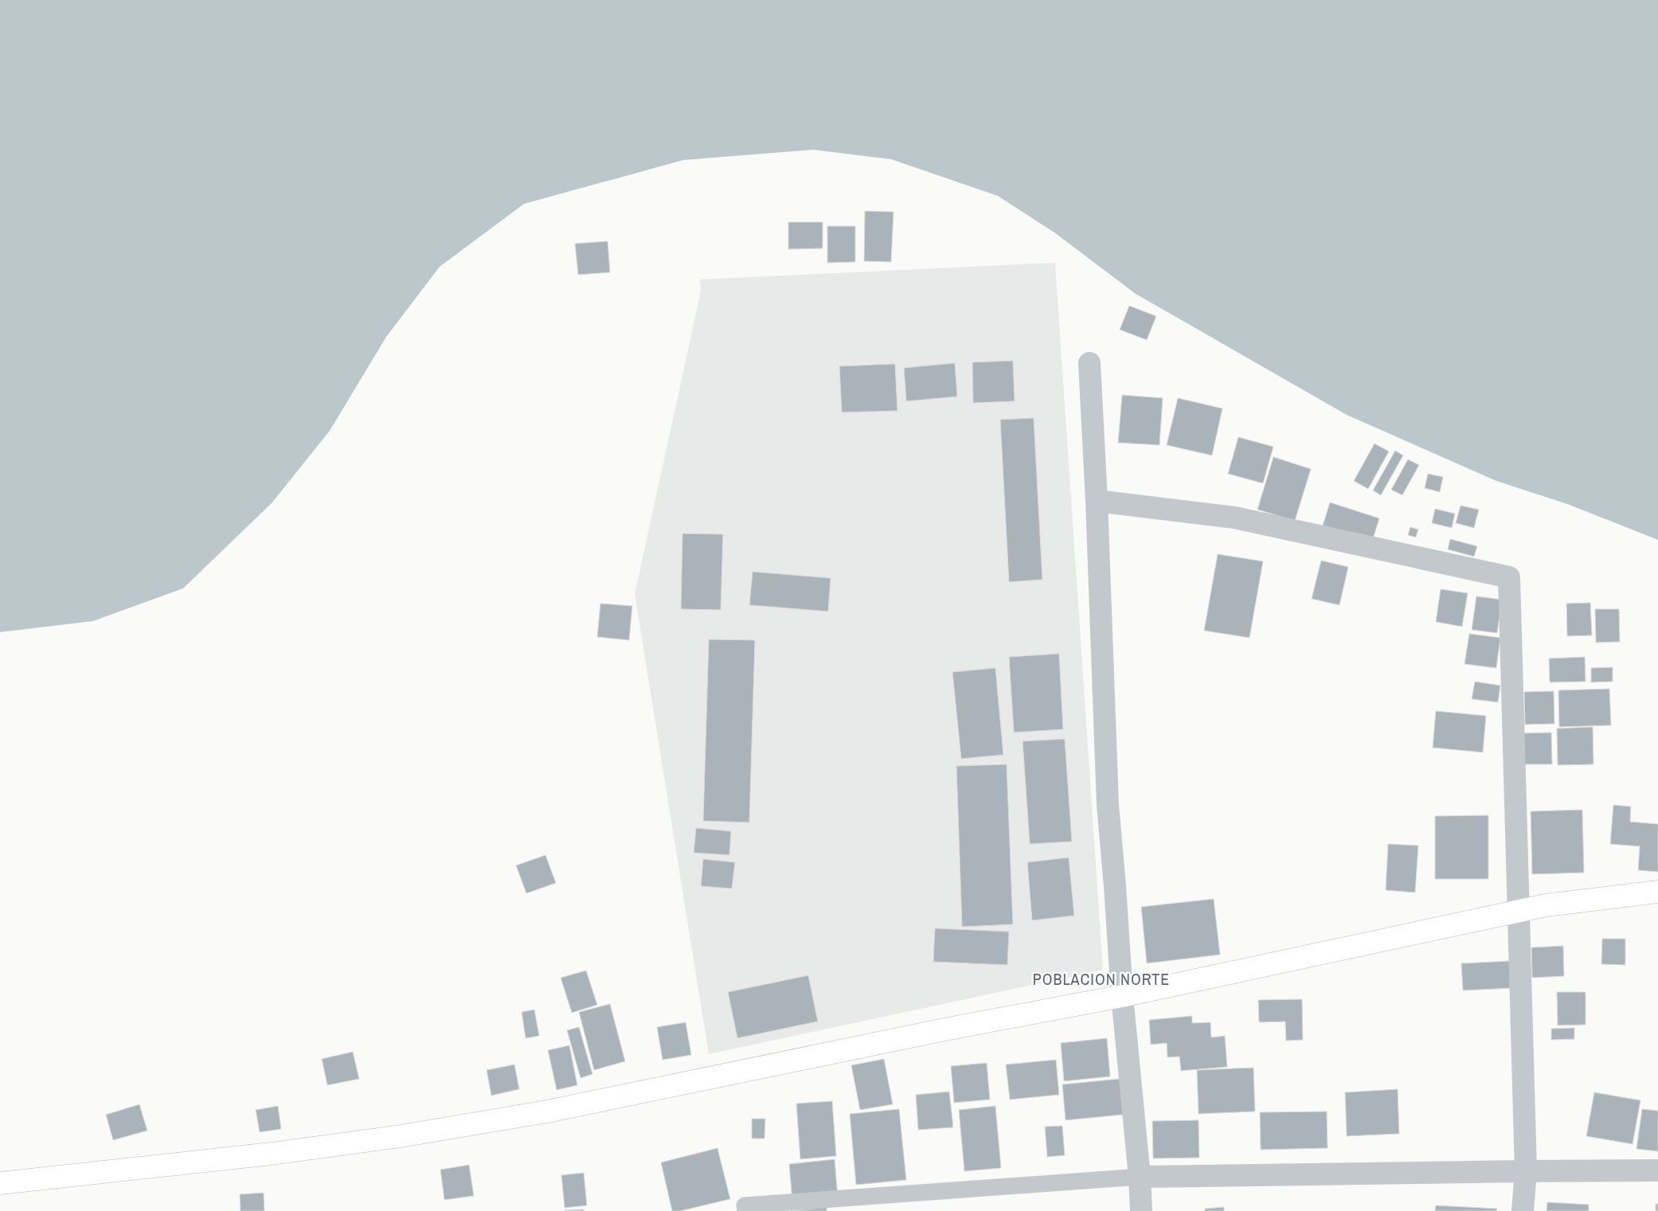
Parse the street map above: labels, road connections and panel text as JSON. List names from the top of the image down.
{
  "districts": ["POBLACION NORTE"]
}
